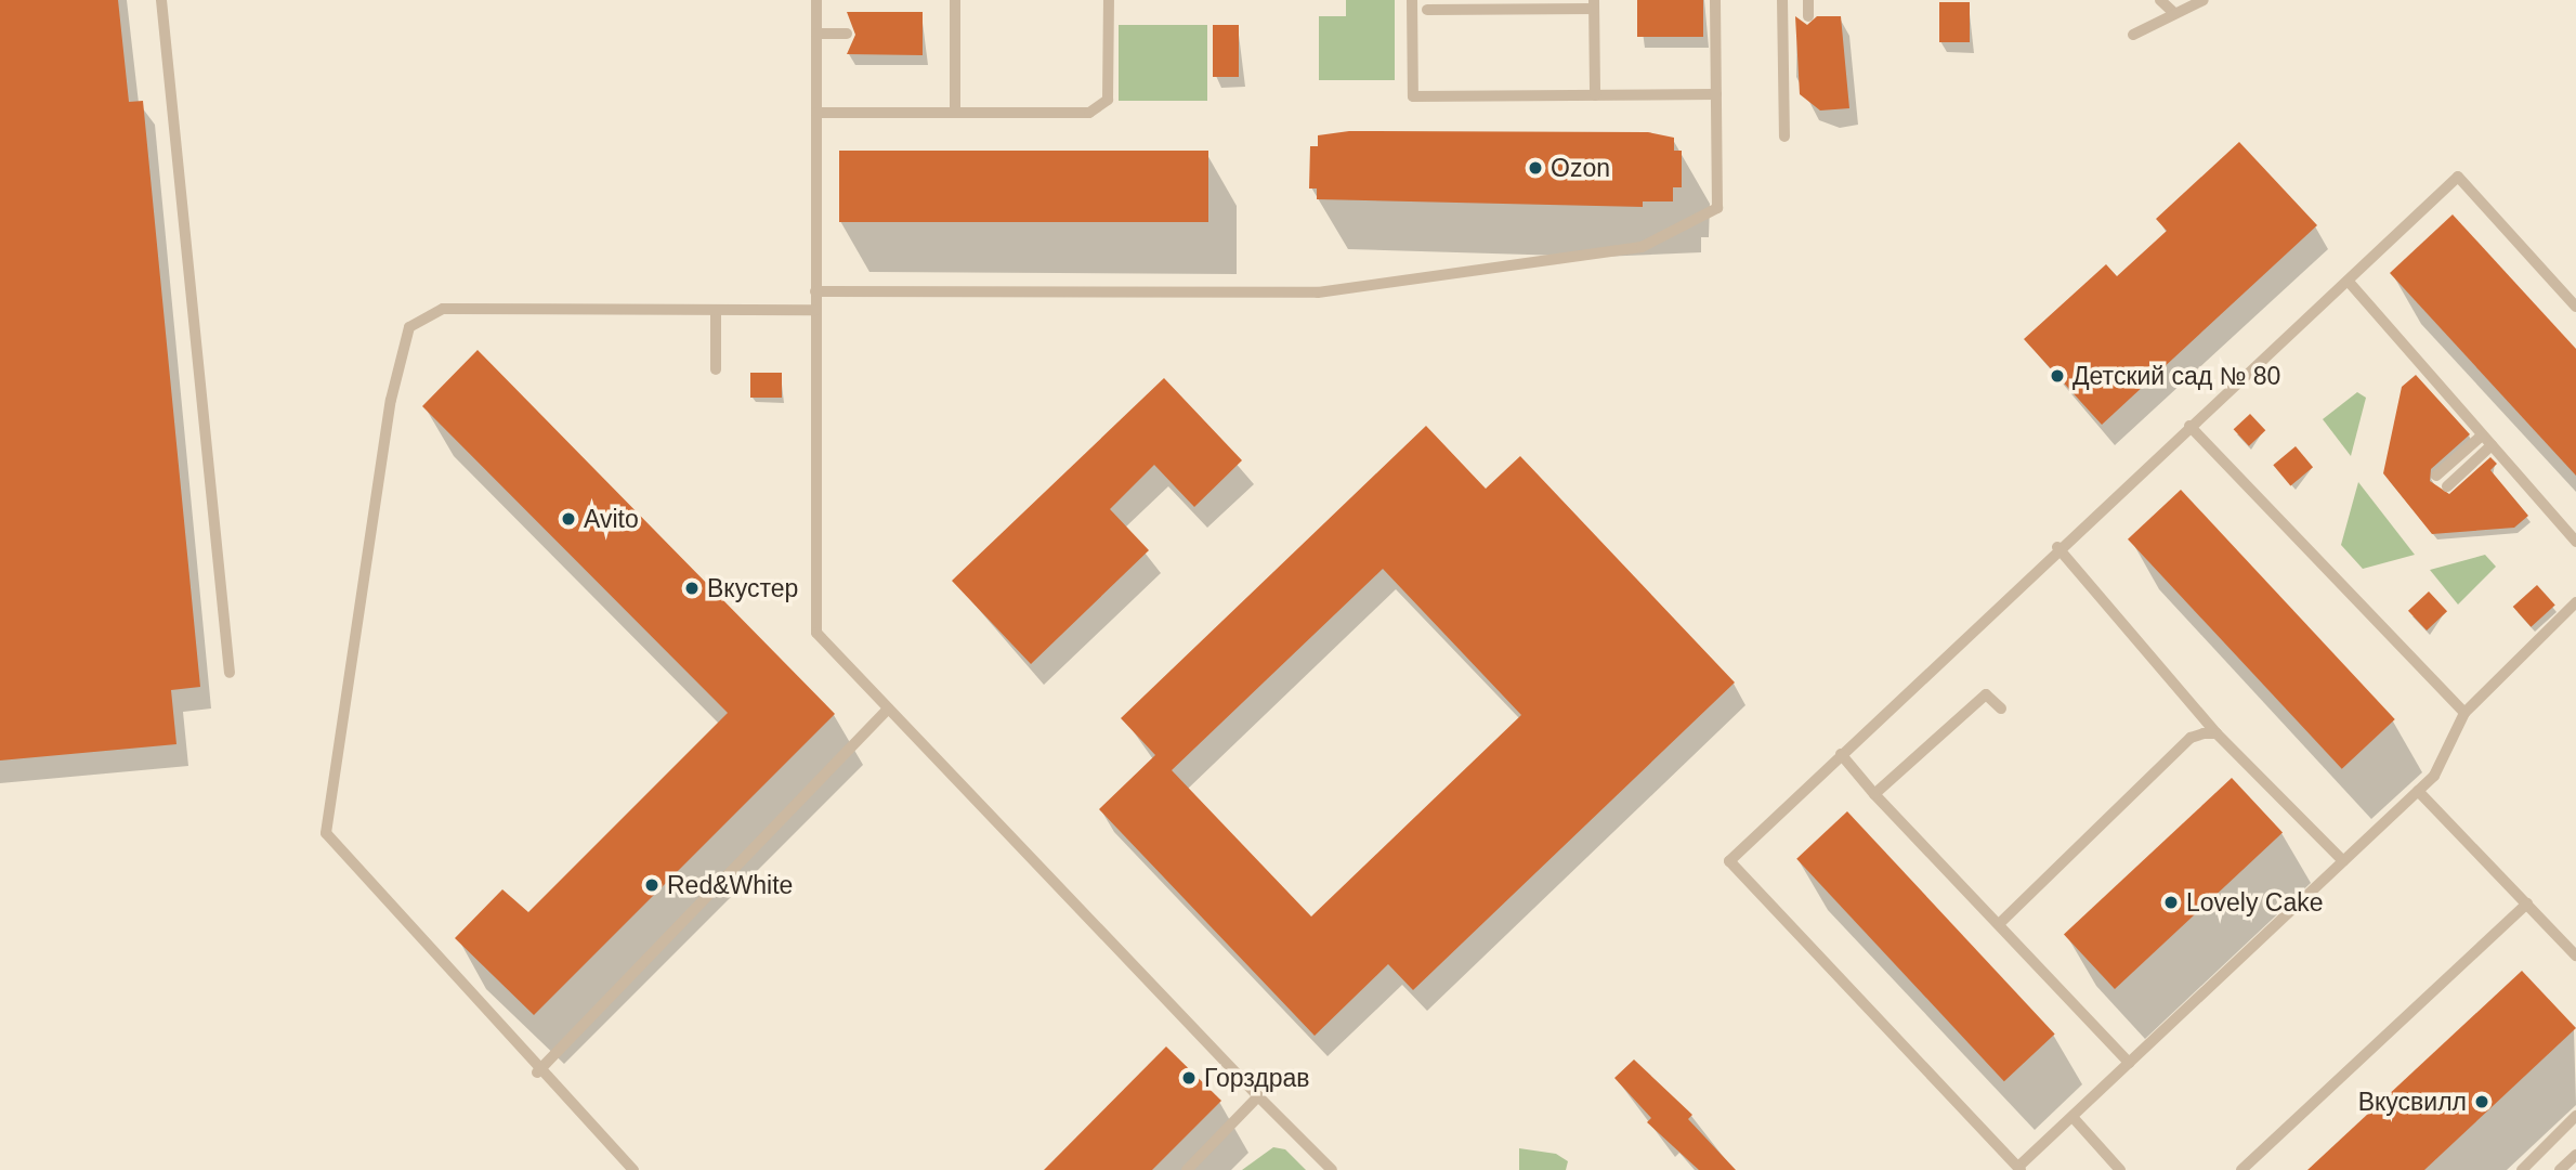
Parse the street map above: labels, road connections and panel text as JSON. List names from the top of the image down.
{
  "places": [
    "Ozon",
    "Детский сад № 80",
    "Avito",
    "Вкустер",
    "Red&White",
    "Lovely Cake",
    "Горздрав",
    "Вкусвилл"
  ]
}
